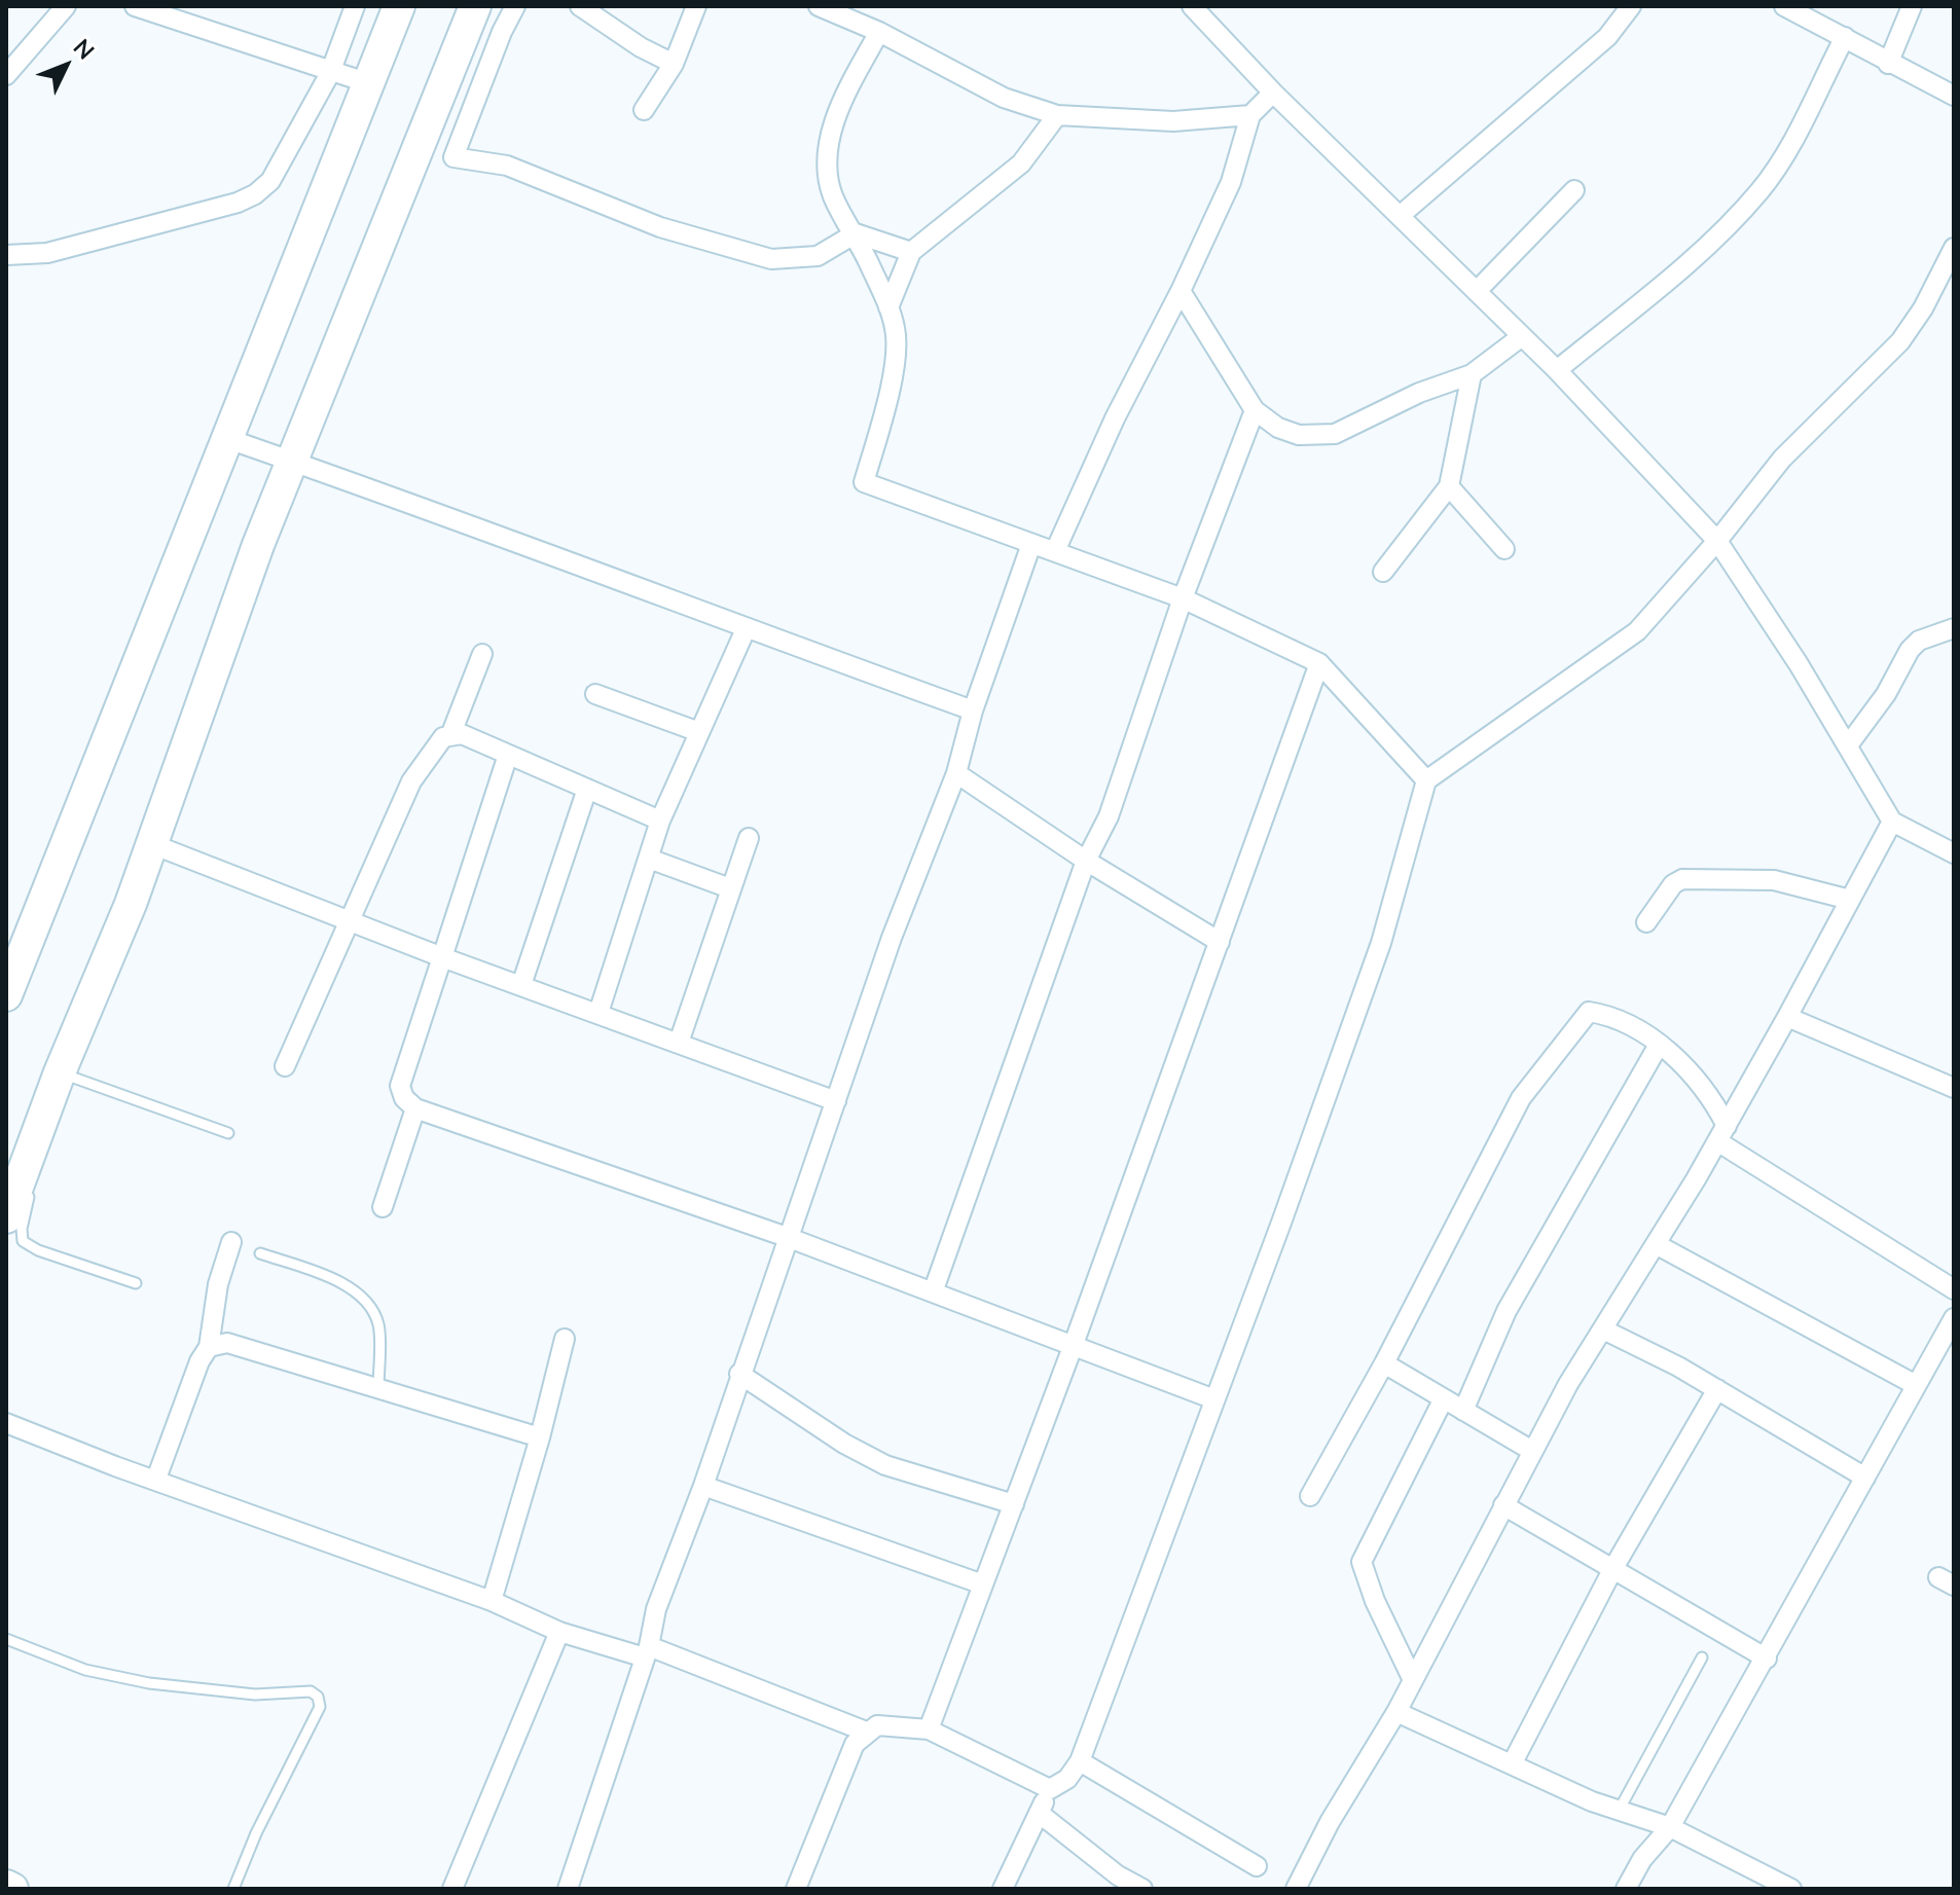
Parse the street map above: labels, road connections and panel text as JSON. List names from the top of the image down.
{
  "north": "top right"
}
